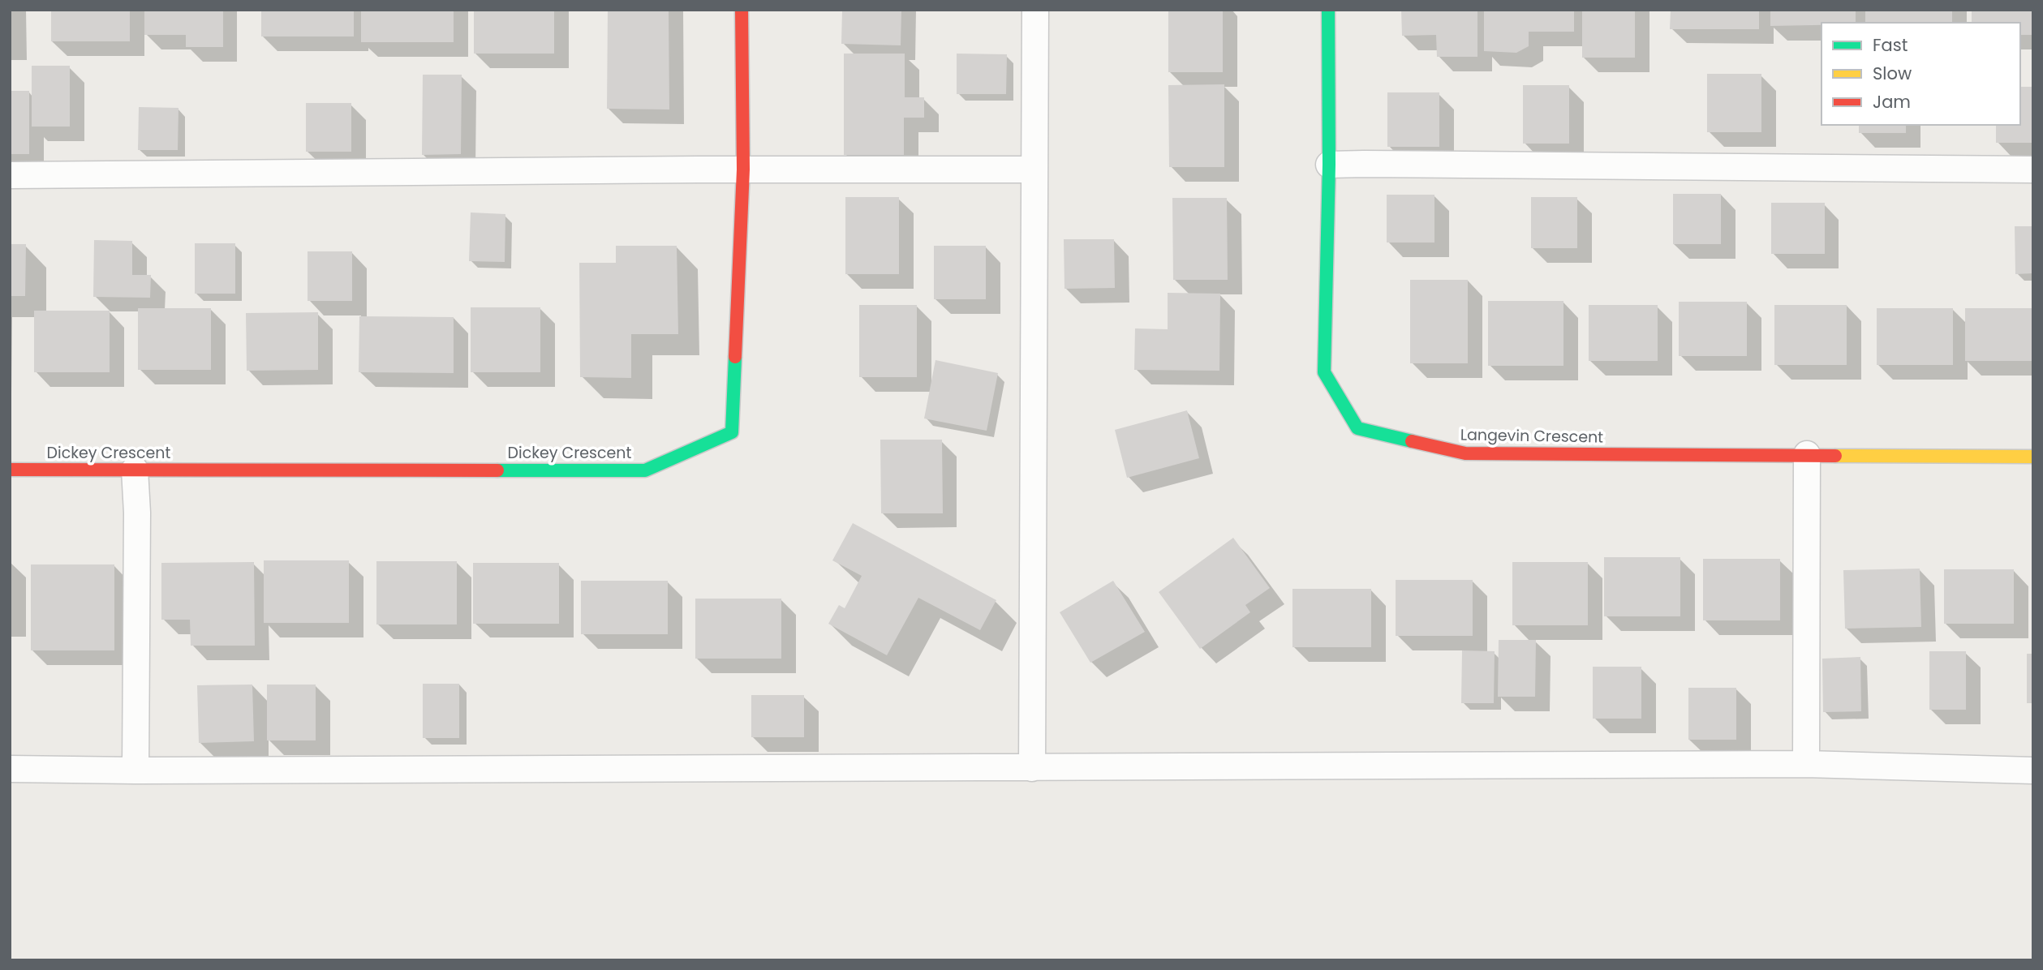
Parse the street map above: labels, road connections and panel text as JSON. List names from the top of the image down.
{
  "streets": {
    "street": ["Langevin Crescent", "Dickey Crescent"]
  },
  "legend": ["Fast", "Slow", "Jam"]
}
